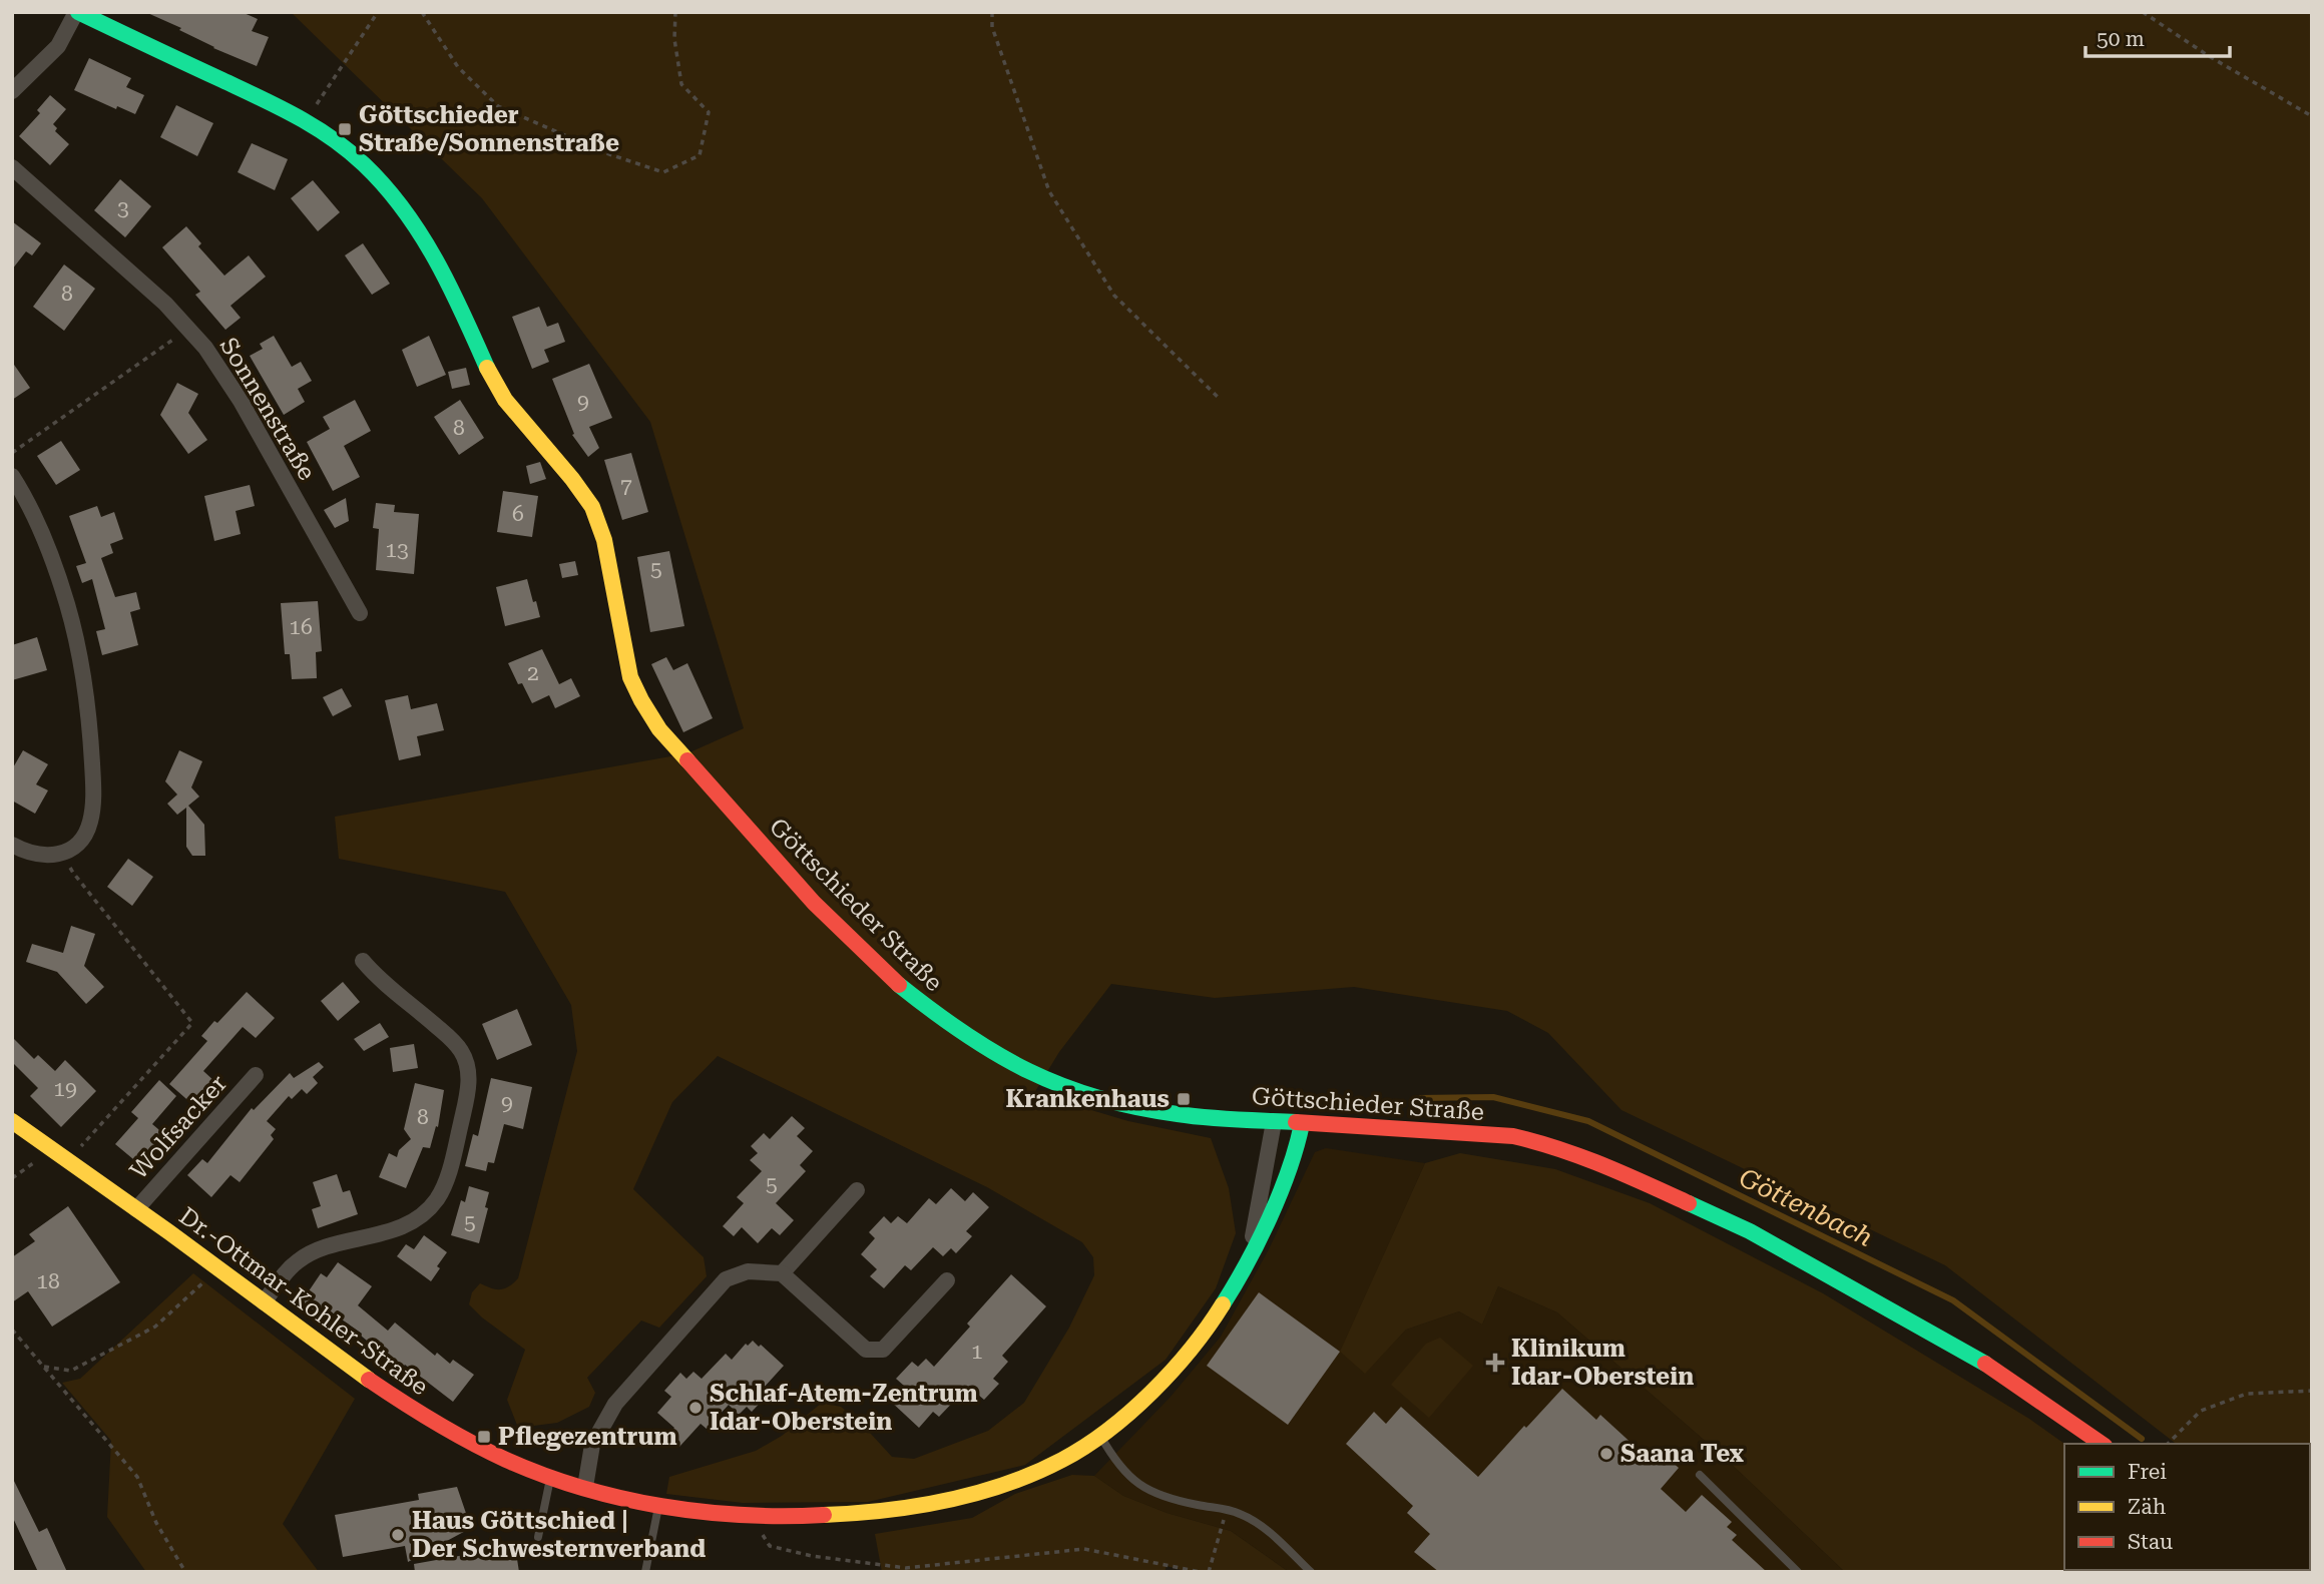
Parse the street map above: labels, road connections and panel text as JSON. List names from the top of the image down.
{
  "streets": {
    "street": [
      "Sonnenstraße",
      "Göttschieder Straße",
      "Wolfsacker",
      "Dr.-Ottmar-Kohler-Straße"
    ]
  },
  "crossings": [
    ["Göttschieder Straße", "Dr.-Ottmar-Kohler-Straße"],
    ["Wolfsacker", "Dr.-Ottmar-Kohler-Straße"]
  ],
  "water": ["Göttenbach"],
  "places": {
    "transit": ["Göttschieder Straße/Sonnenstraße", "Krankenhaus", "Pflegezentrum"],
    "health": ["Klinikum Idar-Oberstein"],
    "other": ["Schlaf-Atem-Zentrum Idar-Oberstein", "Saana Tex", "Haus Göttschied | Der Schwesternverband"]
  },
  "house_numbers": [
    "3",
    "8",
    "9",
    "8",
    "7",
    "6",
    "13",
    "5",
    "16",
    "2",
    "19",
    "9",
    "8",
    "5",
    "5",
    "18",
    "1"
  ],
  "legend": ["Frei", "Zäh", "Stau"],
  "scale_bar": "50 m"
}
